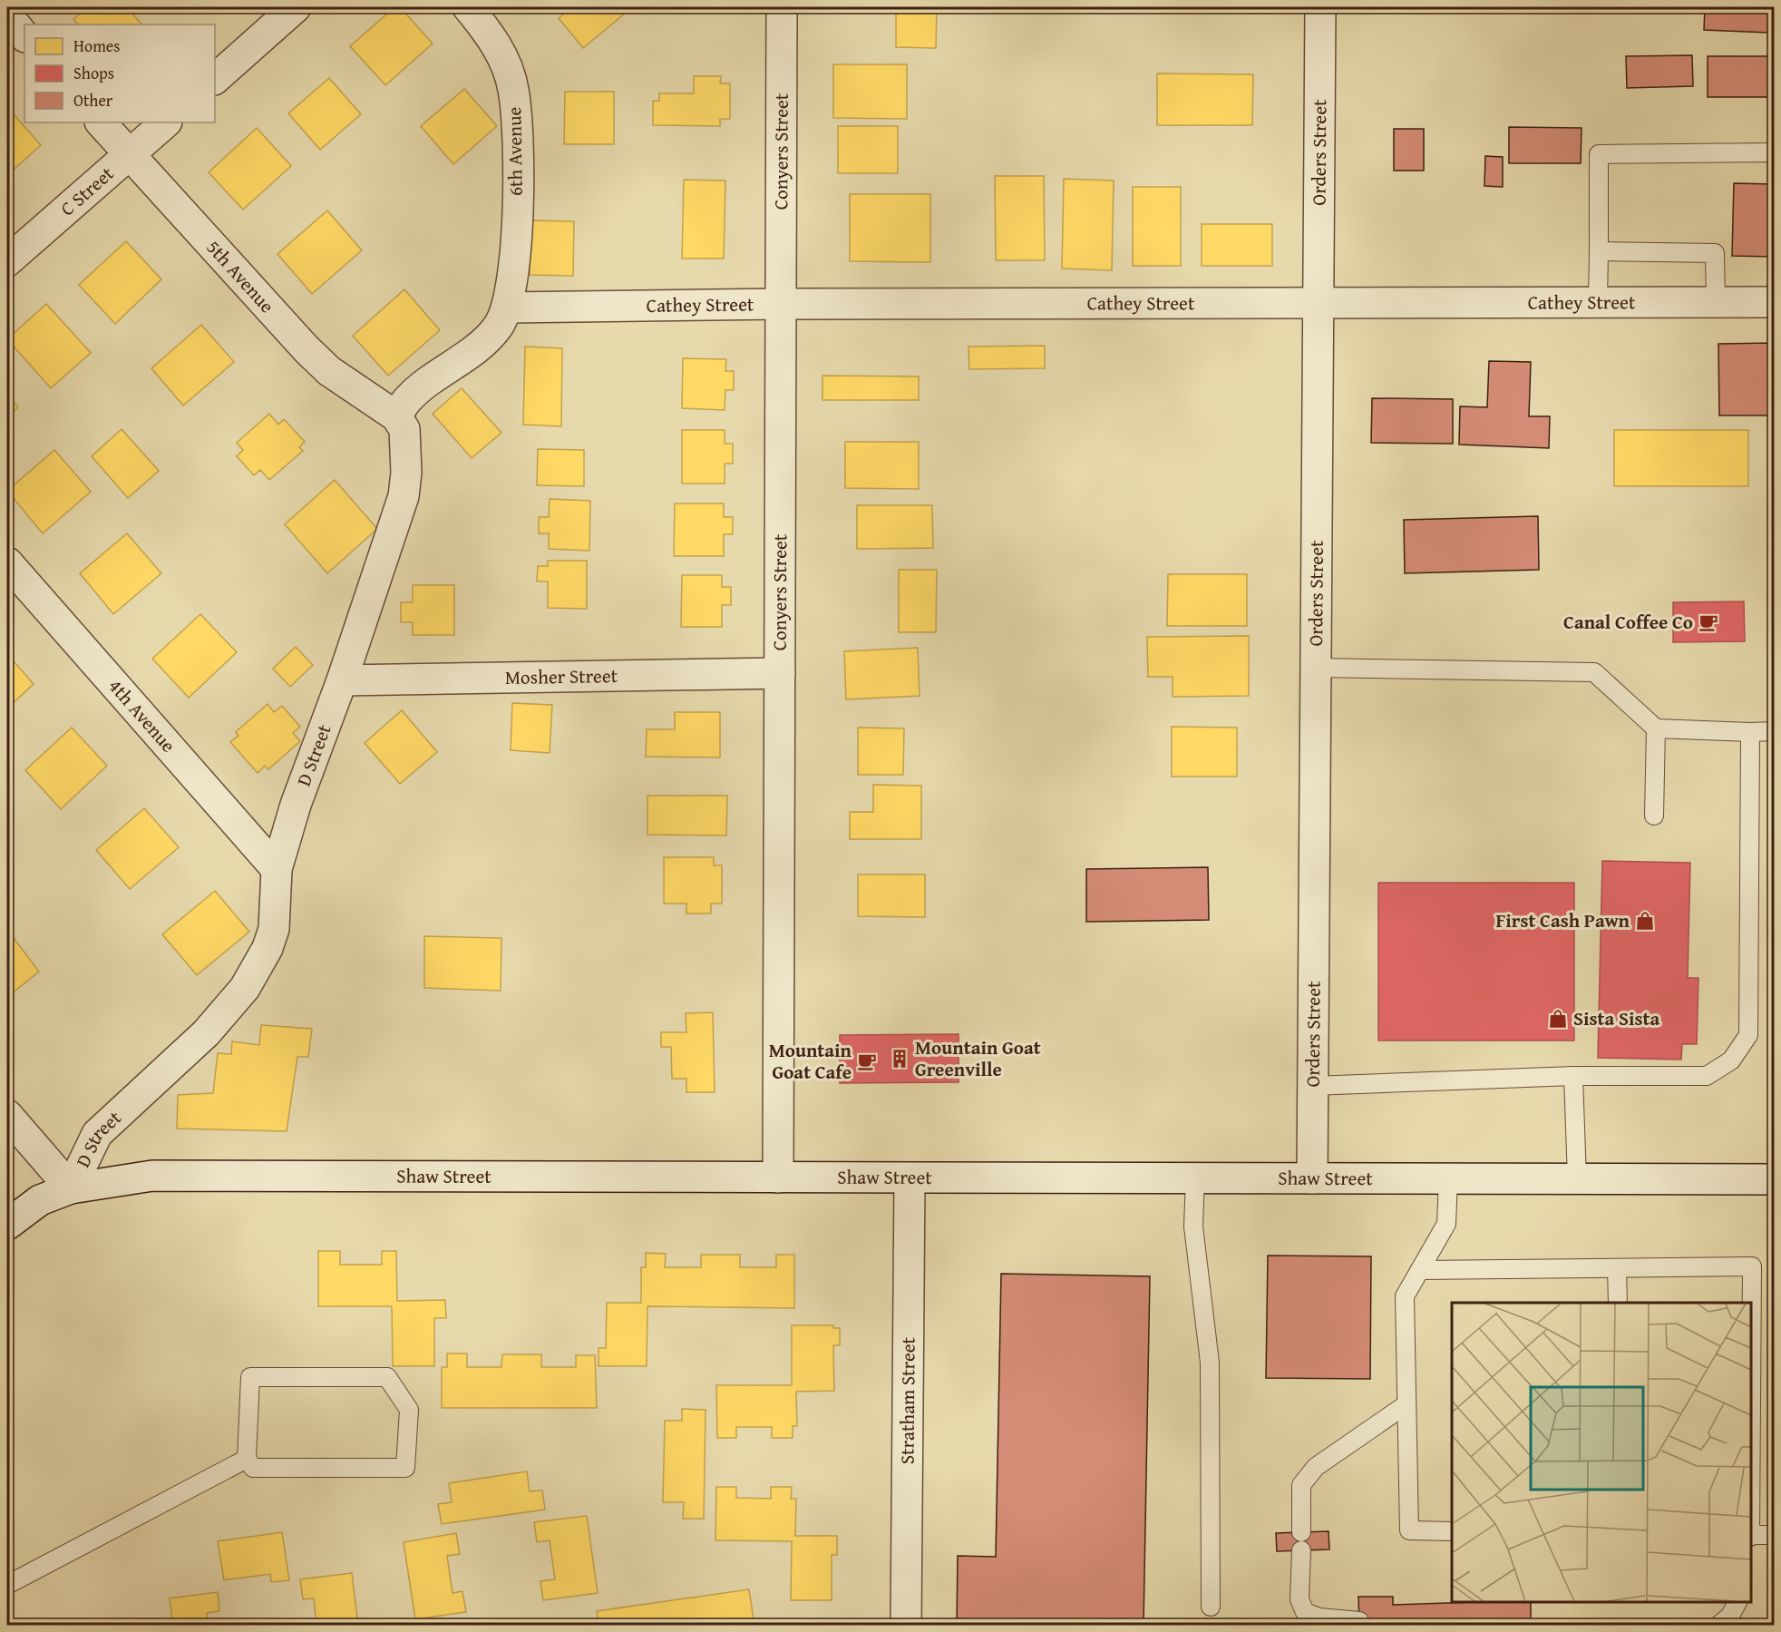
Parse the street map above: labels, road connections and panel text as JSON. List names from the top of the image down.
{
  "streets": {
    "street": [
      "6th Avenue",
      "Conyers Street",
      "Orders Street",
      "C Street",
      "5th Avenue",
      "Cathey Street",
      "Mosher Street",
      "4th Avenue",
      "D Street",
      "Shaw Street",
      "Stratham Street"
    ]
  },
  "crossings": [
    ["6th Avenue", "Cathey Street"],
    ["Conyers Street", "Cathey Street"],
    ["Conyers Street", "Mosher Street"],
    ["Conyers Street", "Shaw Street"],
    ["Orders Street", "Cathey Street"],
    ["Orders Street", "Shaw Street"],
    ["C Street", "5th Avenue"],
    ["5th Avenue", "D Street"],
    ["Mosher Street", "D Street"],
    ["4th Avenue", "D Street"],
    ["D Street", "Shaw Street"],
    ["Shaw Street", "Stratham Street"]
  ],
  "places": {
    "cafe": ["Canal Coffee Co", "Mountain Goat Cafe"],
    "shop": ["First Cash Pawn", "Sista Sista"],
    "building": ["Mountain Goat Greenville"]
  },
  "legend": ["Homes", "Shops", "Other"]
}
